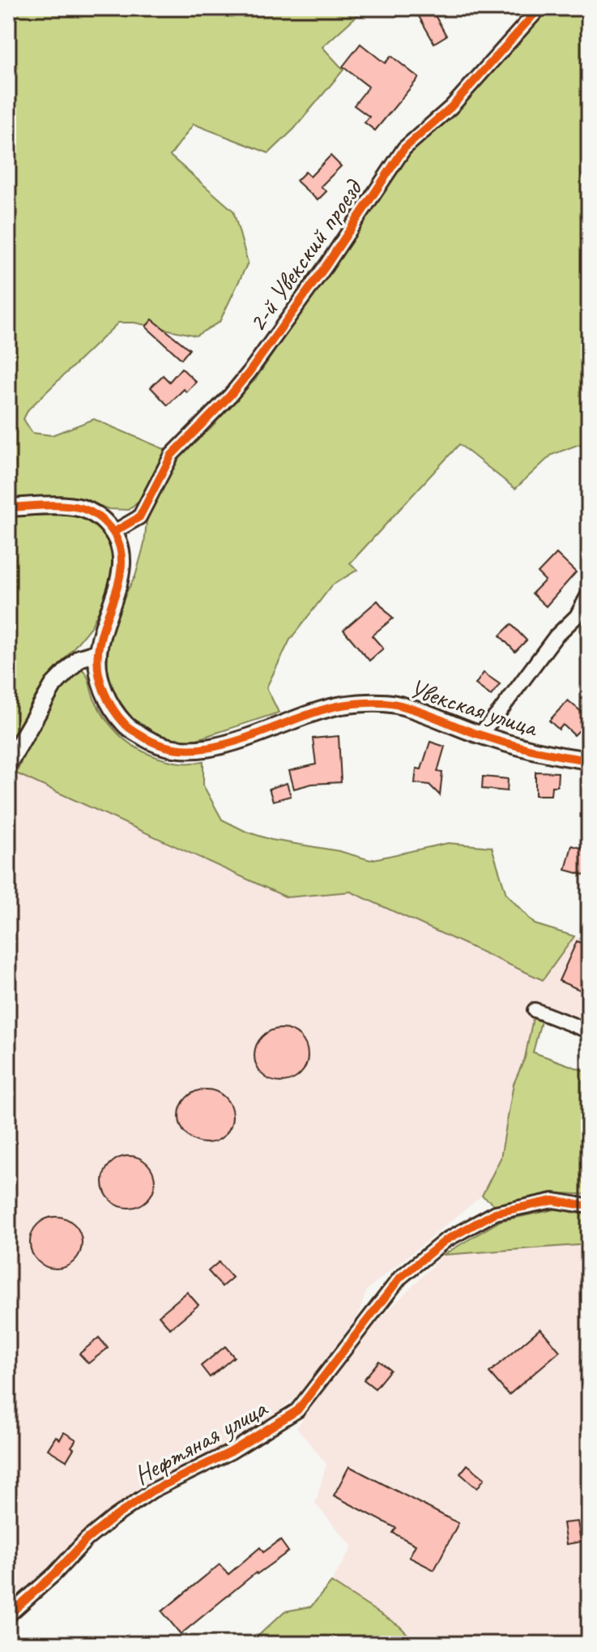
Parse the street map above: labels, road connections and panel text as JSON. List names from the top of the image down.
{
  "streets": {
    "street": ["2-й Увекский проезд", "Увекская улица", "Нефтяная улица"]
  }
}
